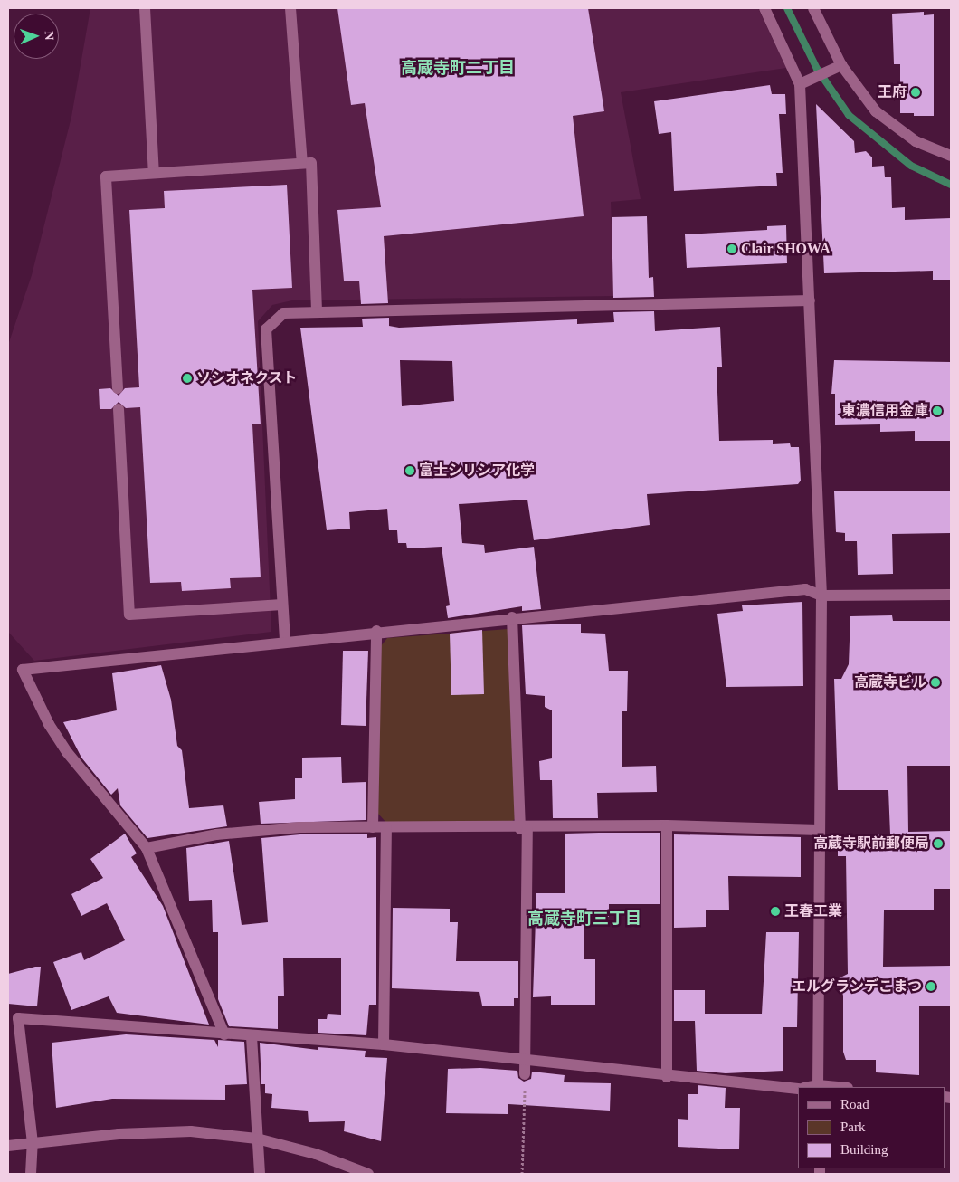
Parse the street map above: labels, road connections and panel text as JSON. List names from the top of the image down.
{
  "districts": ["高蔵寺町二丁目", "高蔵寺町三丁目"],
  "places": [
    "王府",
    "Clair SHOWA",
    "ソシオネクスト",
    "東濃信用金庫",
    "富士シリシア化学",
    "高蔵寺ビル",
    "高蔵寺駅前郵便局",
    "王春工業",
    "エルグランデこまつ"
  ],
  "legend": ["Road", "Park", "Building"],
  "north": "right"
}
